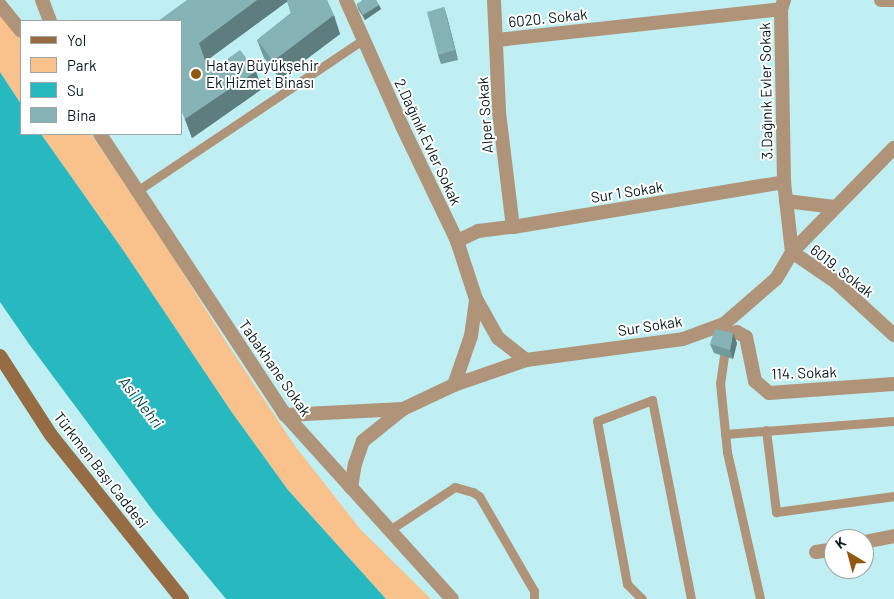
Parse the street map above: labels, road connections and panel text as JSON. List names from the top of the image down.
{
  "streets": {
    "main road": ["Türkmen Başı Caddesi"],
    "street": [
      "6020. Sokak",
      "3.Dağınık Evler Sokak",
      "Alper Sokak",
      "2.Dağınık Evler Sokak",
      "Sur 1 Sokak",
      "6019. Sokak",
      "Sur Sokak",
      "Tabakhane Sokak",
      "114. Sokak"
    ]
  },
  "crossings": [
    ["6020. Sokak", "3.Dağınık Evler Sokak"],
    ["6020. Sokak", "Alper Sokak"],
    ["3.Dağınık Evler Sokak", "Sur 1 Sokak"],
    ["Alper Sokak", "Sur 1 Sokak"],
    ["2.Dağınık Evler Sokak", "Sur 1 Sokak"],
    ["2.Dağınık Evler Sokak", "Sur Sokak"],
    ["6019. Sokak", "Sur Sokak"],
    ["Sur Sokak", "Tabakhane Sokak"],
    ["Sur Sokak", "114. Sokak"]
  ],
  "water": ["Asi Nehri"],
  "places": ["Hatay Büyükşehir Ek Hizmet Binası"],
  "legend": [
    "Yol",
    "Park",
    "Su",
    "Bina"
  ],
  "north": "top left"
}
